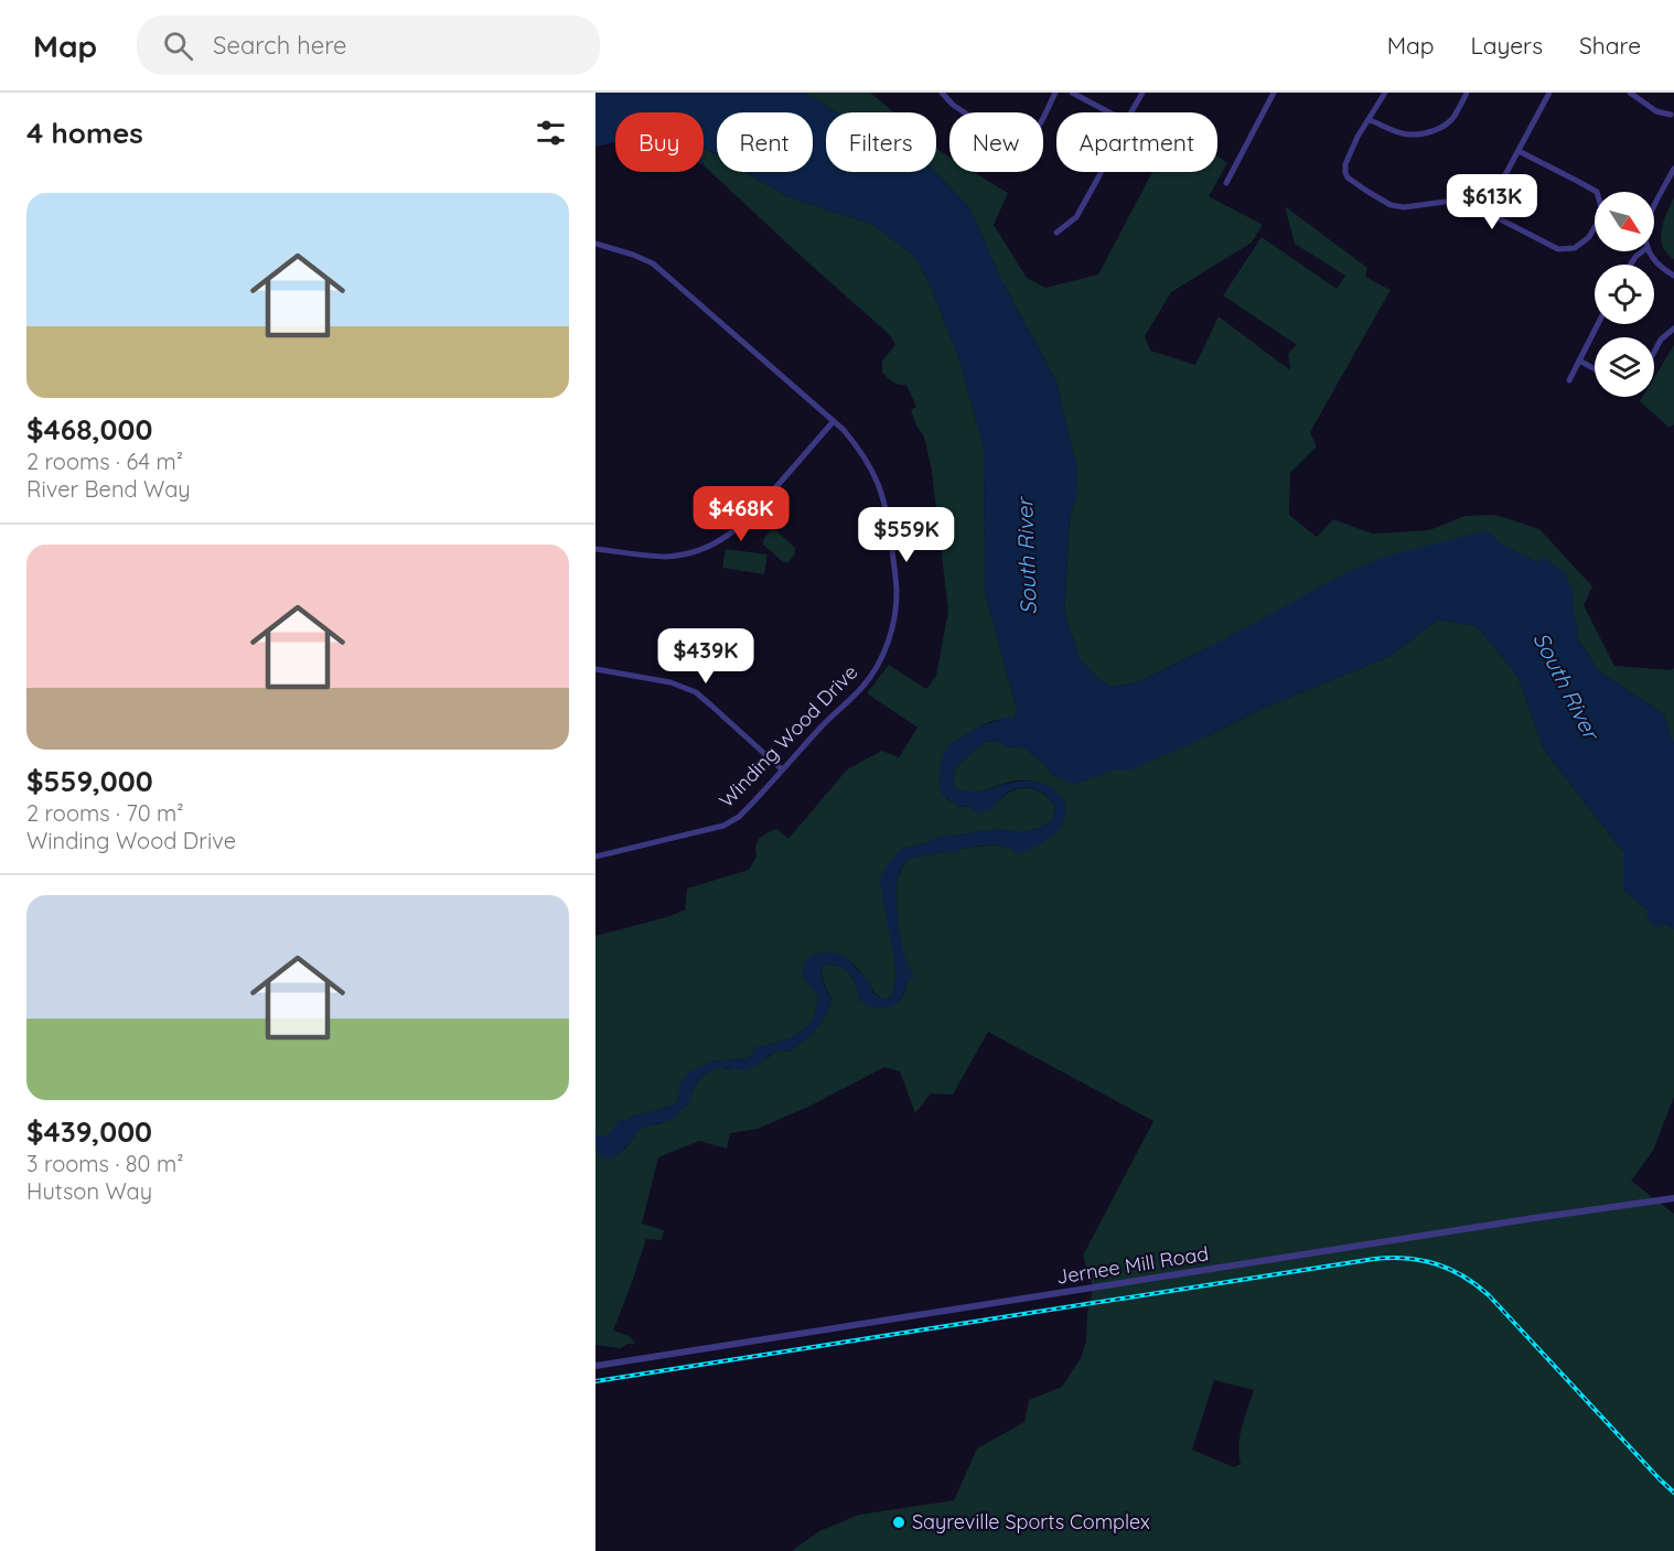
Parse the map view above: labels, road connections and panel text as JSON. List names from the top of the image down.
{
  "streets": {
    "street": ["Winding Wood Drive", "Jernee Mill Road"]
  },
  "water": ["South River"],
  "places": ["Sayreville Sports Complex"],
  "north": "bottom right",
  "page": {
    "header": "Map",
    "search": "Search here",
    "nav": ["Map", "Layers", "Share"],
    "heading": "4 homes",
    "chip": [
      "Buy",
      "Rent",
      "Filters",
      "New",
      "Apartment"
    ],
    "list": [
      {
        "name": "$468,000",
        "note": "2 rooms · 64 m² · River Bend Way"
      },
      {
        "name": "$559,000",
        "note": "2 rooms · 70 m² · Winding Wood Drive"
      },
      {
        "name": "$439,000",
        "note": "3 rooms · 80 m² · Hutson Way"
      }
    ],
    "price": [
      "$613K",
      "$468K",
      "$559K",
      "$439K"
    ]
  }
}
